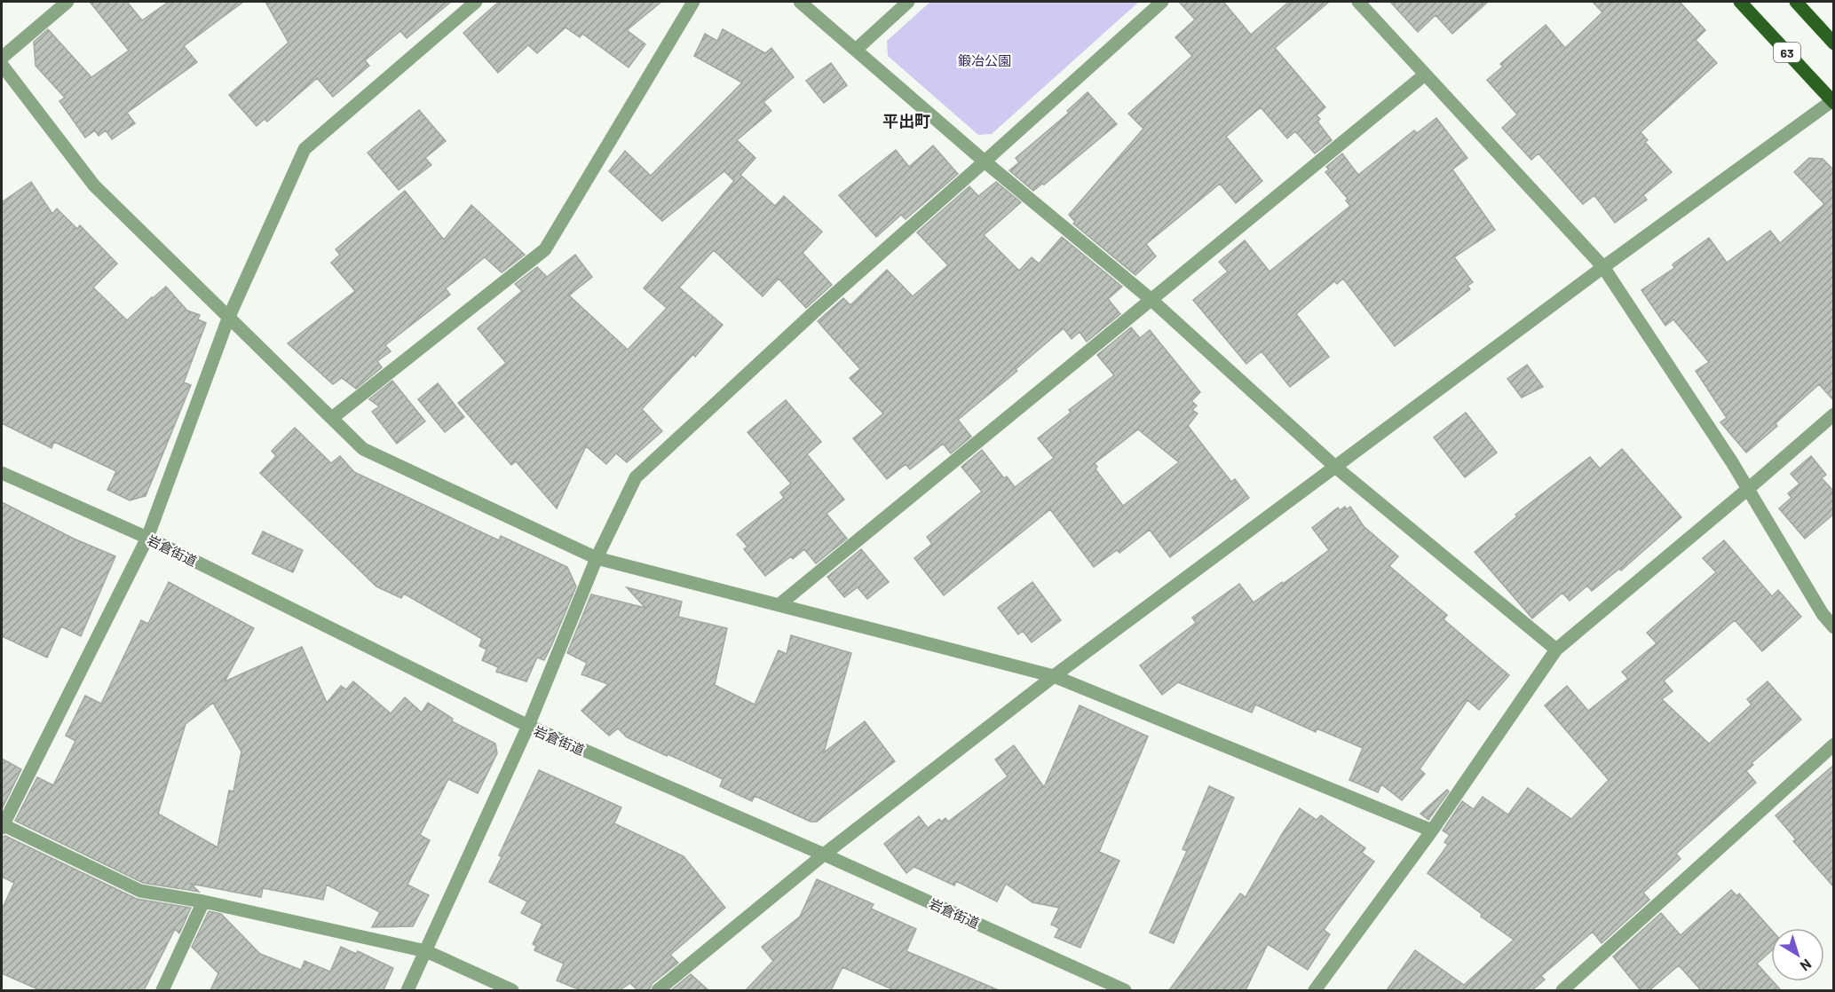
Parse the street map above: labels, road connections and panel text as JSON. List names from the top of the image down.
{
  "streets": {
    "main road": ["63"],
    "street": ["岩倉街道"]
  },
  "districts": ["平出町"],
  "parks": ["鍛冶公園"],
  "north": "bottom right"
}
